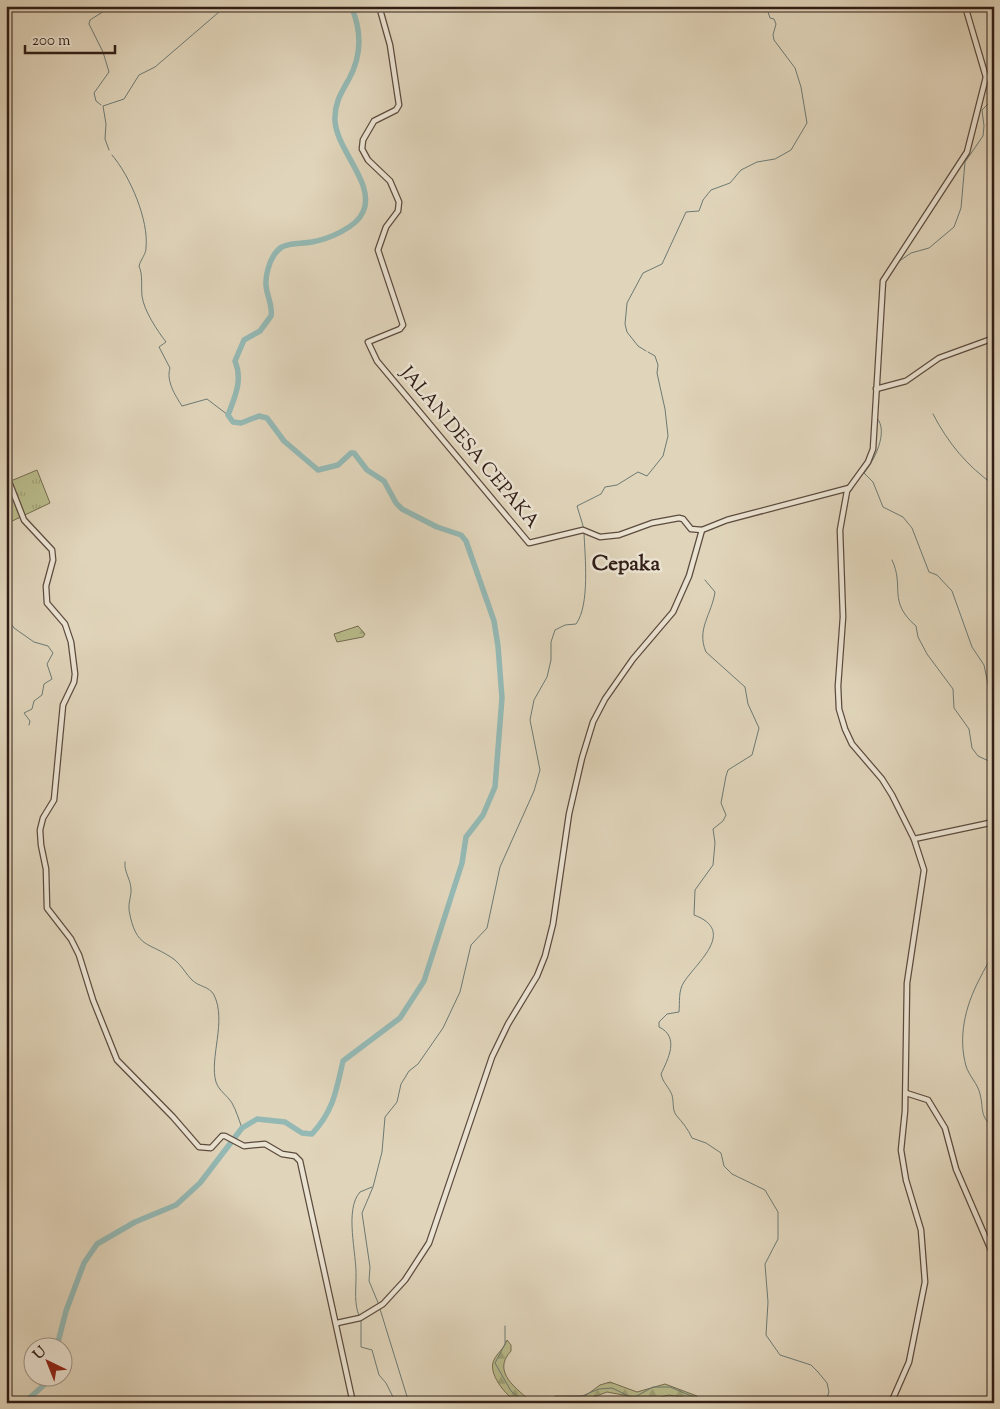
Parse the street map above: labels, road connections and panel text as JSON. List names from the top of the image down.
{
  "streets": {
    "street": ["JALAN DESA CEPAKA"]
  },
  "districts": ["Cepaka"],
  "scale_bar": "200 m",
  "north": "top left"
}
